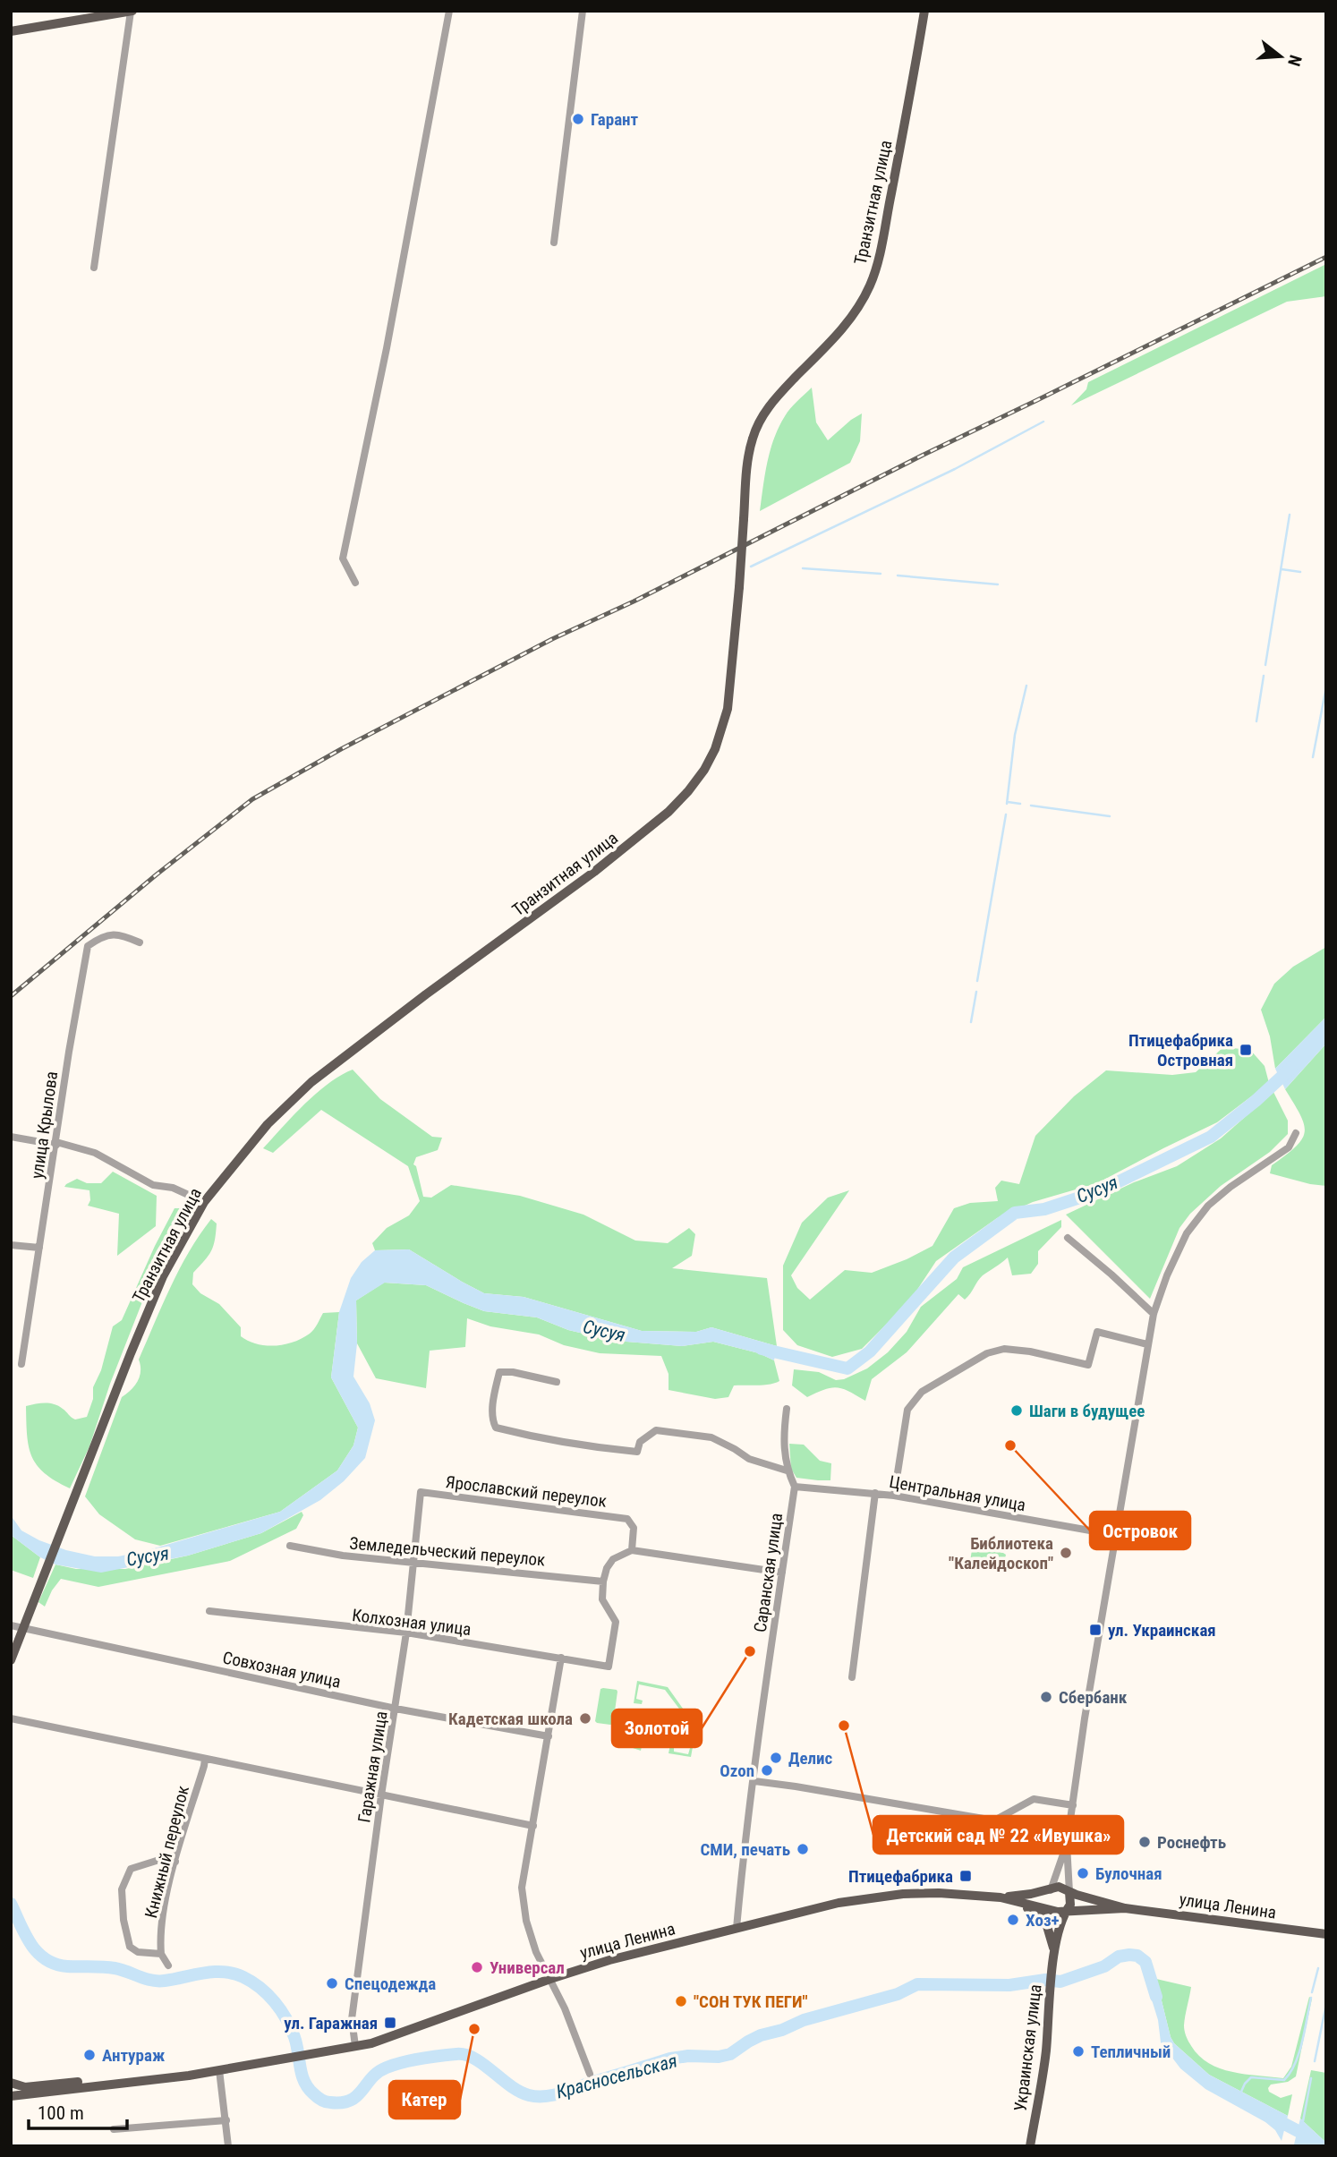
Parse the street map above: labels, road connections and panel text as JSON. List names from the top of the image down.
{
  "streets": {
    "main road": ["Транзитная улица", "улица Ленина", "Украинская улица"],
    "street": [
      "улица Крылова",
      "Ярославский переулок",
      "Центральная улица",
      "Земледельческий переулок",
      "Саранская улица",
      "Колхозная улица",
      "Совхозная улица",
      "Гаражная улица",
      "Книжный переулок"
    ]
  },
  "crossings": [
    ["Транзитная улица", "Совхозная улица"],
    ["Ярославский переулок", "Гаражная улица"],
    ["Центральная улица", "Саранская улица"],
    ["Центральная улица", "Украинская улица"],
    ["Земледельческий переулок", "Колхозная улица"],
    ["Земледельческий переулок", "Гаражная улица"],
    ["Саранская улица", "улица Ленина"],
    ["Колхозная улица", "Гаражная улица"],
    ["Совхозная улица", "Гаражная улица"],
    ["Гаражная улица", "улица Ленина"],
    ["улица Ленина", "Украинская улица"]
  ],
  "water": ["Сусуя", "Красносельская"],
  "places": {
    "other": [
      "Гарант",
      "Шаги в будущее",
      "Островок",
      "Библиотека \"Калейдоскоп\"",
      "Золотой",
      "Сбербанк",
      "Кадетская школа",
      "Детский сад № 22 «Ивушка»",
      "Делис",
      "Ozon",
      "Роснефть",
      "СМИ, печать",
      "Булочная",
      "Хоз+",
      "Универсал",
      "Спецодежда",
      "\"СОН ТУК ПЕГИ\"",
      "Катер",
      "Тепличный",
      "Антураж"
    ],
    "transit": [
      "Птицефабрика Островная",
      "ул. Украинская",
      "Птицефабрика",
      "ул. Гаражная"
    ]
  },
  "scale_bar": "100 m",
  "north": "right"
}
